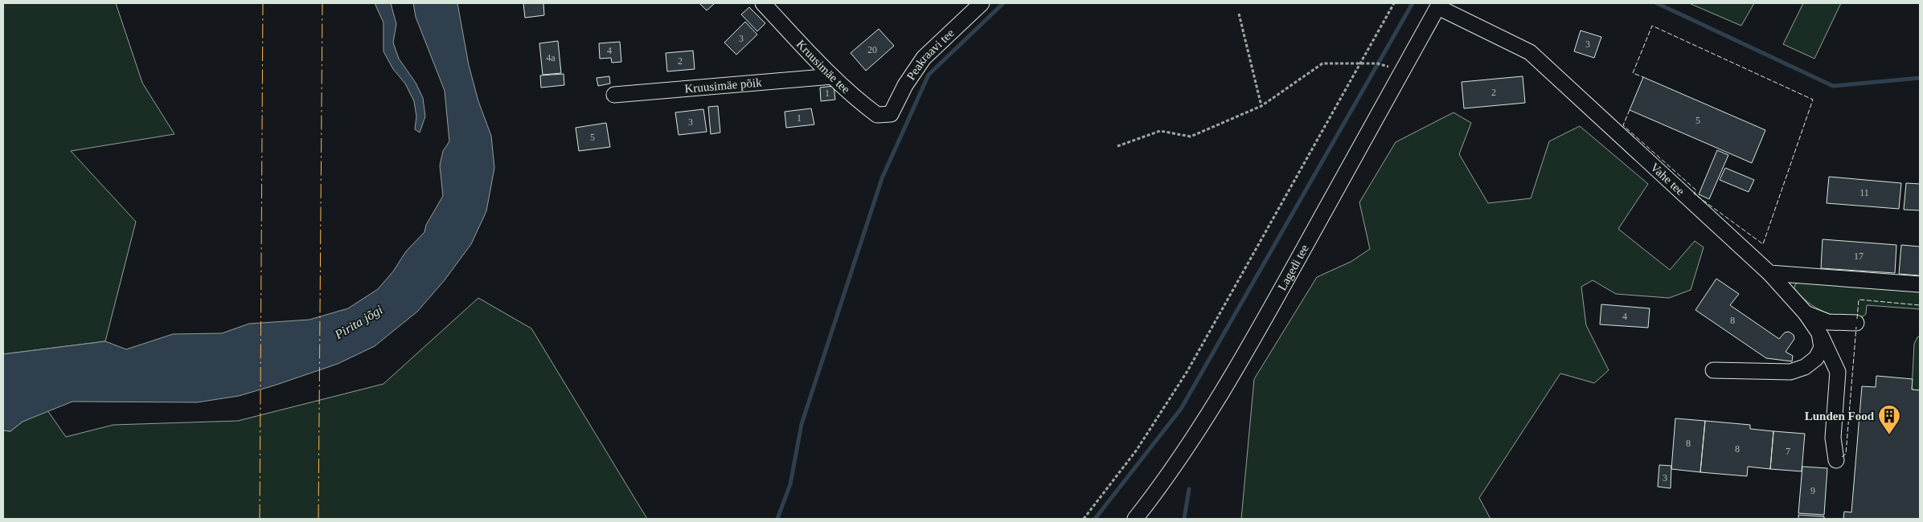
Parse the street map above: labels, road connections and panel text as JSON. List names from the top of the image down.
{
  "streets": {
    "street": [
      "Peakraavi tee",
      "Kruusimäe tee",
      "Kruusimäe põik",
      "Vahe tee",
      "Lagedi tee"
    ]
  },
  "crossings": [
    ["Peakraavi tee", "Kruusimäe tee"],
    ["Kruusimäe tee", "Kruusimäe põik"],
    ["Vahe tee", "Lagedi tee"]
  ],
  "water": ["Pirita jõgi"],
  "places": {
    "building": ["Lunden Food"]
  },
  "house_numbers": [
    "3",
    "3",
    "20",
    "4",
    "4a",
    "2",
    "2",
    "1",
    "1",
    "5",
    "3",
    "5",
    "11",
    "17",
    "4",
    "8",
    "8",
    "8",
    "7",
    "3",
    "9"
  ]
}
